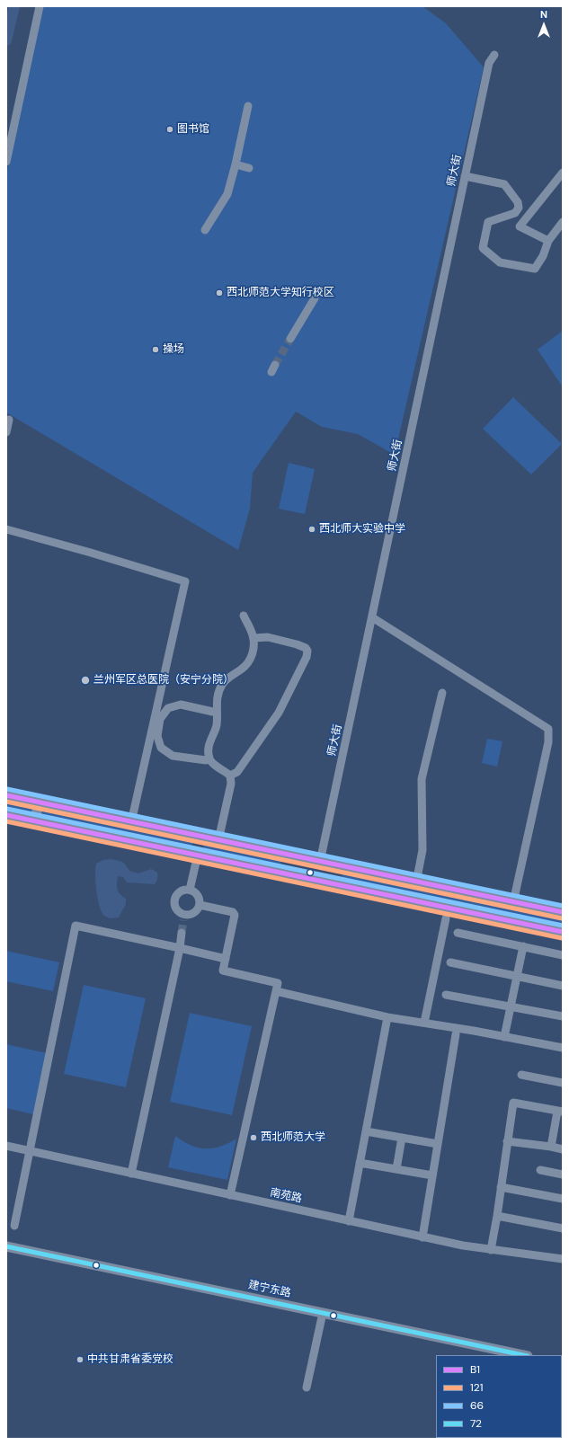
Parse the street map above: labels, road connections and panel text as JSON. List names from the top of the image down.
{
  "streets": {
    "main road": ["建宁东路"],
    "street": ["师大街", "南苑路"]
  },
  "places": [
    "图书馆",
    "西北师范大学知行校区",
    "操场",
    "西北师大实验中学",
    "兰州军区总医院（安宁分院）",
    "西北师范大学",
    "中共甘肃省委党校"
  ],
  "lines": [
    "transit line 66",
    "transit line B1",
    "transit line 121",
    "transit line 72"
  ],
  "legend": [
    "B1",
    "121",
    "66",
    "72"
  ],
  "north": "top"
}
